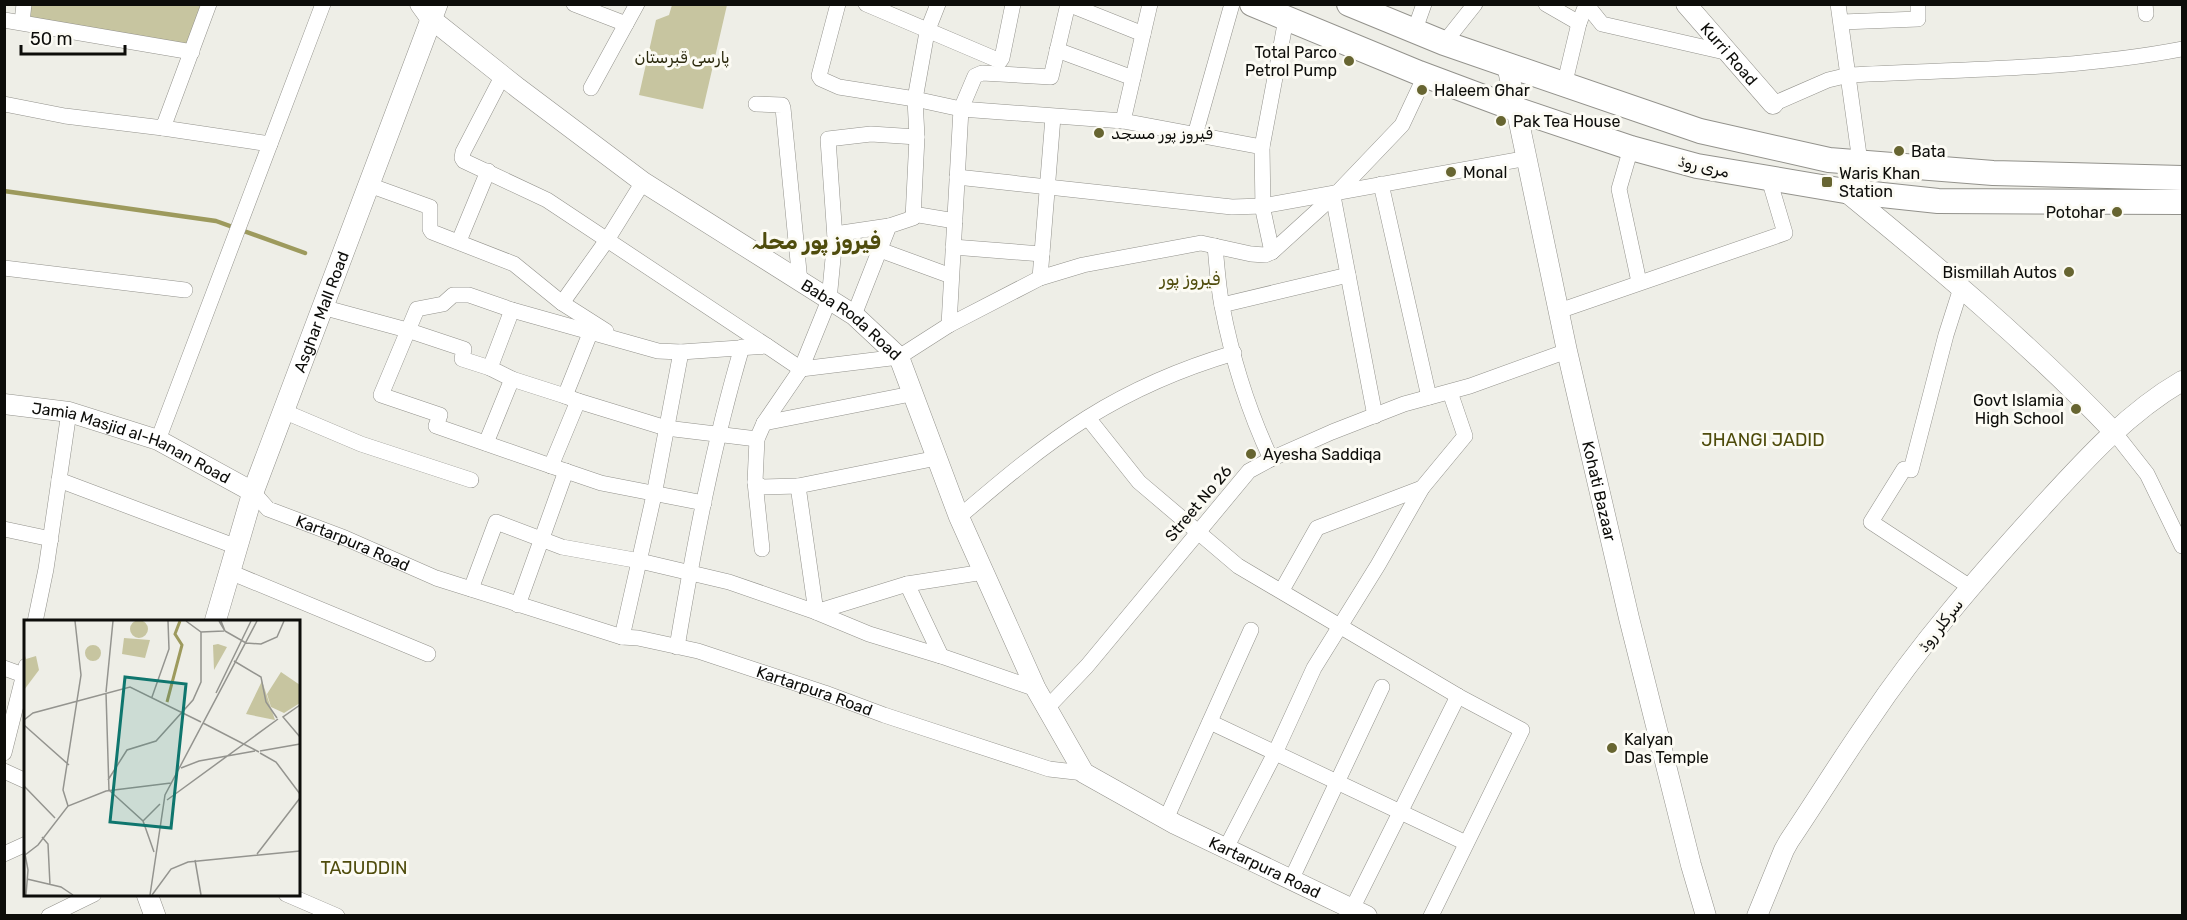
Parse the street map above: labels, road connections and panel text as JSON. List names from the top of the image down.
{
  "streets": {
    "main road": ["مری روڈ", "Asghar Mall Road"],
    "street": [
      "Kurri Road",
      "Baba Roda Road",
      "Jamia Masjid al-Hanan Road",
      "Kohati Bazaar",
      "Street No 26",
      "Kartarpura Road",
      "سرکلر روڈ"
    ]
  },
  "crossings": [
    ["مری روڈ", "Kohati Bazaar"],
    ["Asghar Mall Road", "Baba Roda Road"],
    ["Asghar Mall Road", "Jamia Masjid al-Hanan Road"],
    ["Asghar Mall Road", "Kartarpura Road"],
    ["Baba Roda Road", "Street No 26"],
    ["Baba Roda Road", "Kartarpura Road"],
    ["Jamia Masjid al-Hanan Road", "Kartarpura Road"],
    ["Kohati Bazaar", "Street No 26"]
  ],
  "districts": [
    "فیروز پور محلہ",
    "فیروز پور",
    "JHANGI JADID",
    "TAJUDDIN"
  ],
  "parks": ["پارسی قبرستان"],
  "places": {
    "other": [
      "Total Parco Petrol Pump",
      "Haleem Ghar",
      "Pak Tea House",
      "فیروز پور مسجد",
      "Bata",
      "Monal",
      "Potohar",
      "Bismillah Autos",
      "Govt Islamia High School",
      "Ayesha Saddiqa",
      "Kalyan Das Temple"
    ],
    "transit": ["Waris Khan Station"]
  },
  "scale_bar": "50 m"
}
